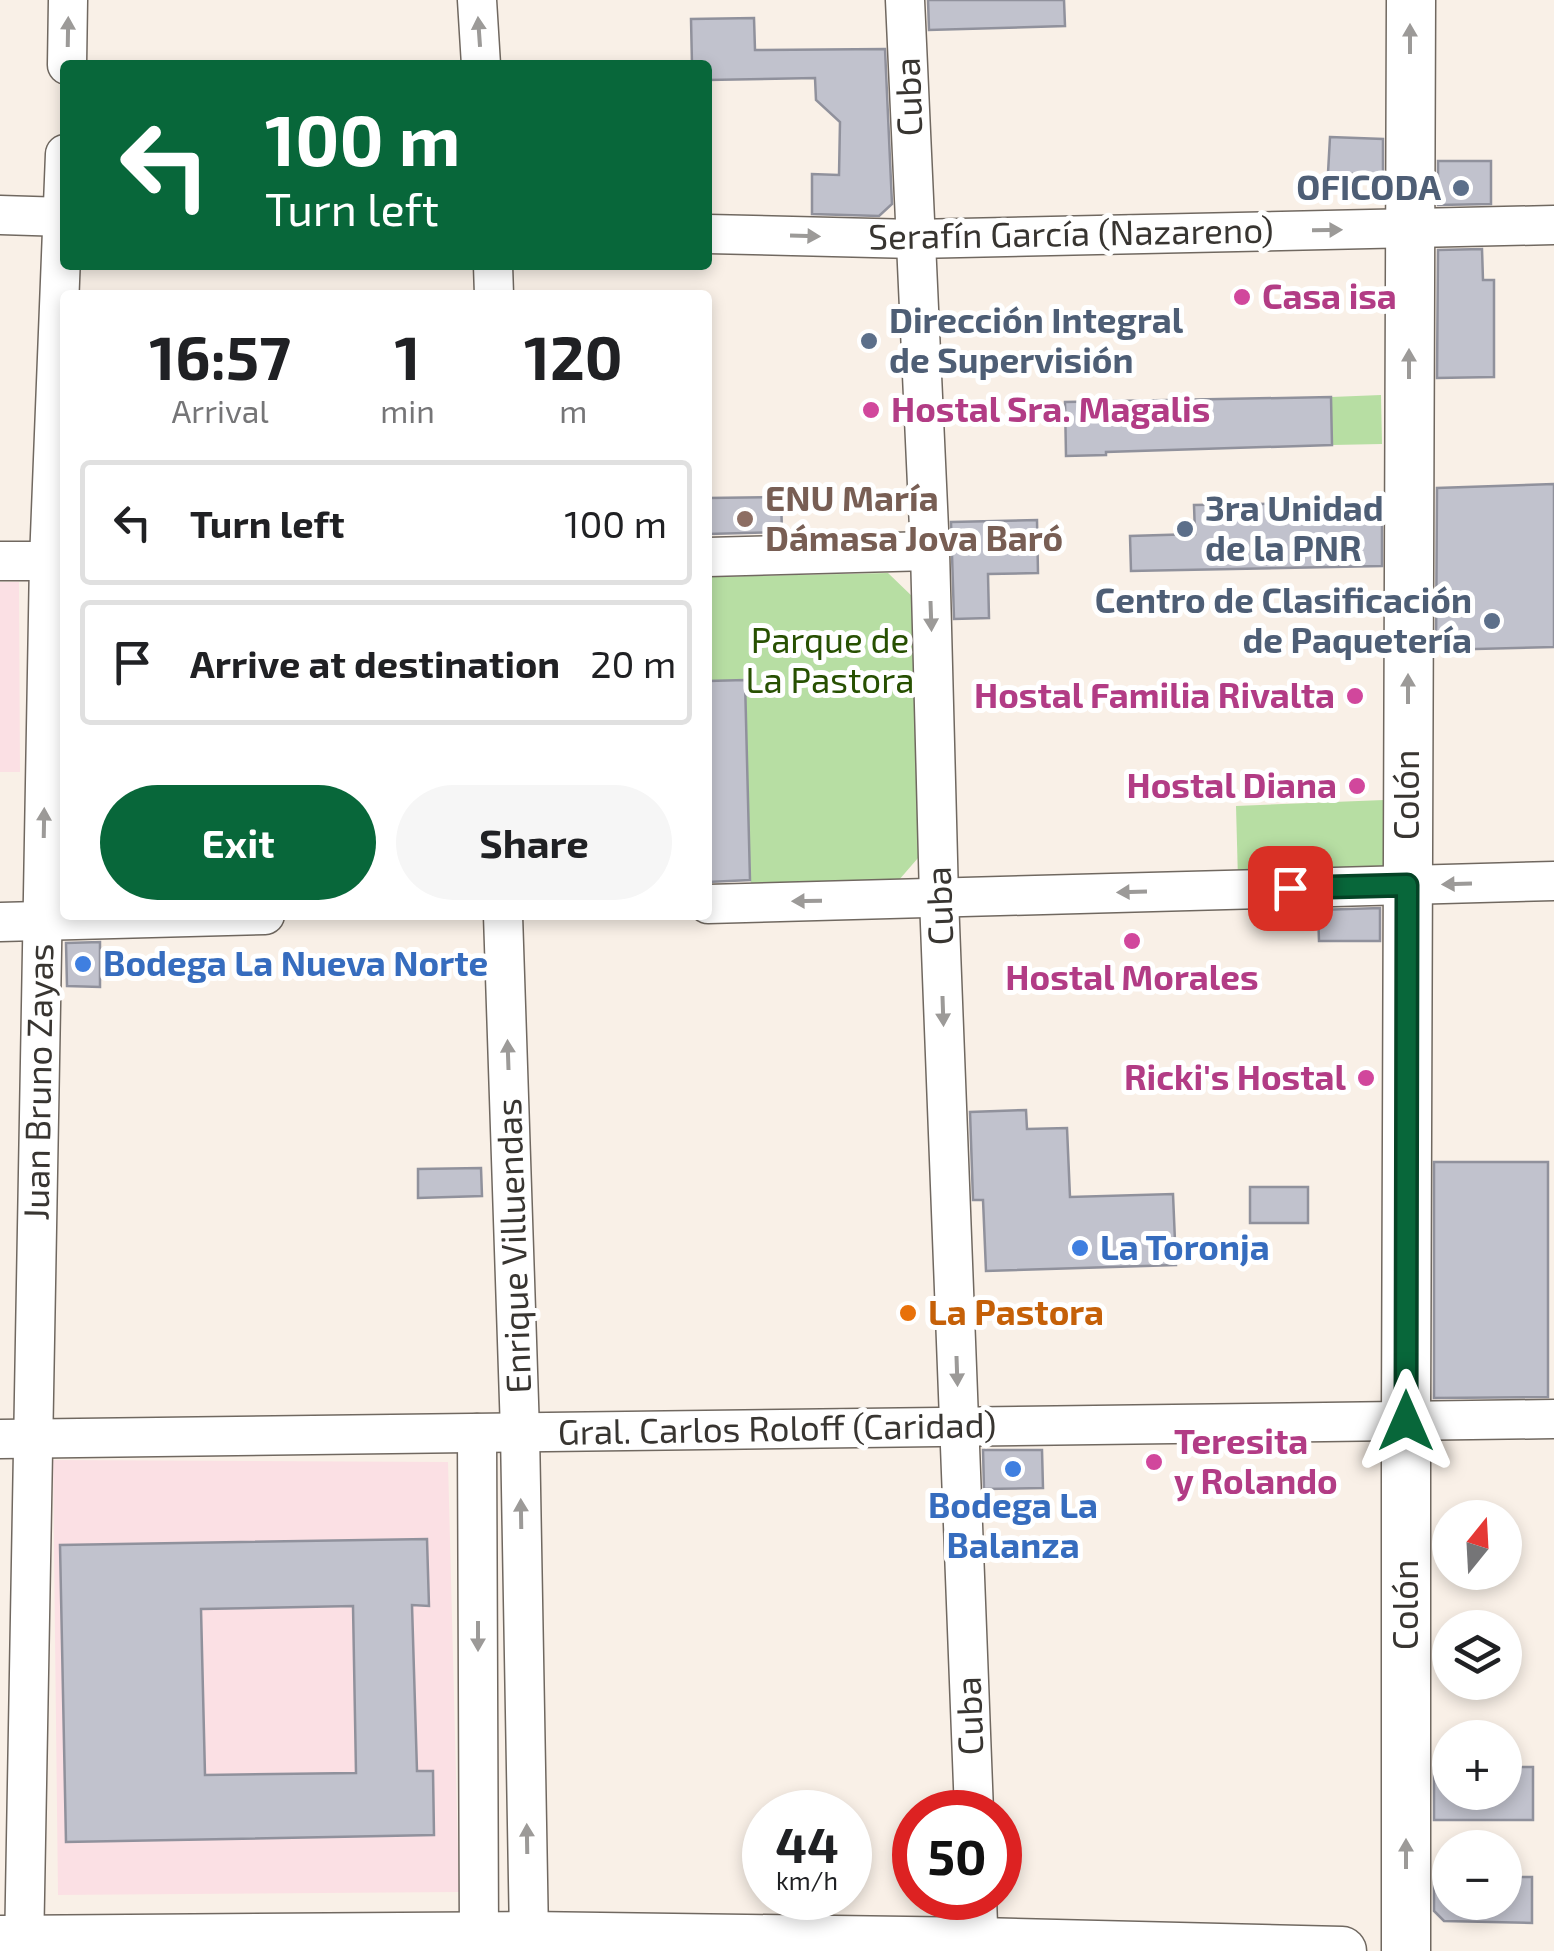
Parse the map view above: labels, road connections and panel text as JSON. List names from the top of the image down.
{
  "streets": {
    "main road": ["Colón"],
    "street": [
      "Cuba",
      "Serafín García (Nazareno)",
      "Juan Bruno Zayas",
      "Enrique Villuendas",
      "Gral. Carlos Roloff (Caridad)"
    ]
  },
  "crossings": [
    ["Cuba", "Serafín García (Nazareno)"],
    ["Cuba", "Gral. Carlos Roloff (Caridad)"],
    ["Serafín García (Nazareno)", "Colón"],
    ["Colón", "Gral. Carlos Roloff (Caridad)"],
    ["Juan Bruno Zayas", "Gral. Carlos Roloff (Caridad)"],
    ["Enrique Villuendas", "Gral. Carlos Roloff (Caridad)"]
  ],
  "one_way": ["Cuba", "Serafín García (Nazareno)", "Colón"],
  "parks": ["Parque de La Pastora"],
  "places": [
    "OFICODA",
    "Casa isa",
    "Dirección Integral de Supervisión",
    "Hostal Sra. Magalis",
    "ENU María Dámasa Jova Baró",
    "3ra Unidad de la PNR",
    "Centro de Clasificación de Paquetería",
    "Hostal Familia Rivalta",
    "Hostal Diana",
    "Hostal Morales",
    "Bodega La Nueva Norte",
    "Ricki's Hostal",
    "La Toronja",
    "La Pastora",
    "Teresita y Rolando",
    "Bodega La Balanza"
  ],
  "north": "top",
  "page": {
    "turn": ["100 m", "Turn left"],
    "eta": [
      "16:57",
      "Arrival",
      "1",
      "min",
      "120",
      "m"
    ],
    "list": [
      {
        "name": "Turn left",
        "value": "100 m"
      },
      {
        "name": "Arrive at destination",
        "value": "20 m"
      }
    ],
    "buttons": ["Exit", "Share"],
    "map_buttons": ["+", "−"],
    "speed": "44 km/h",
    "limit": "50"
  }
}
